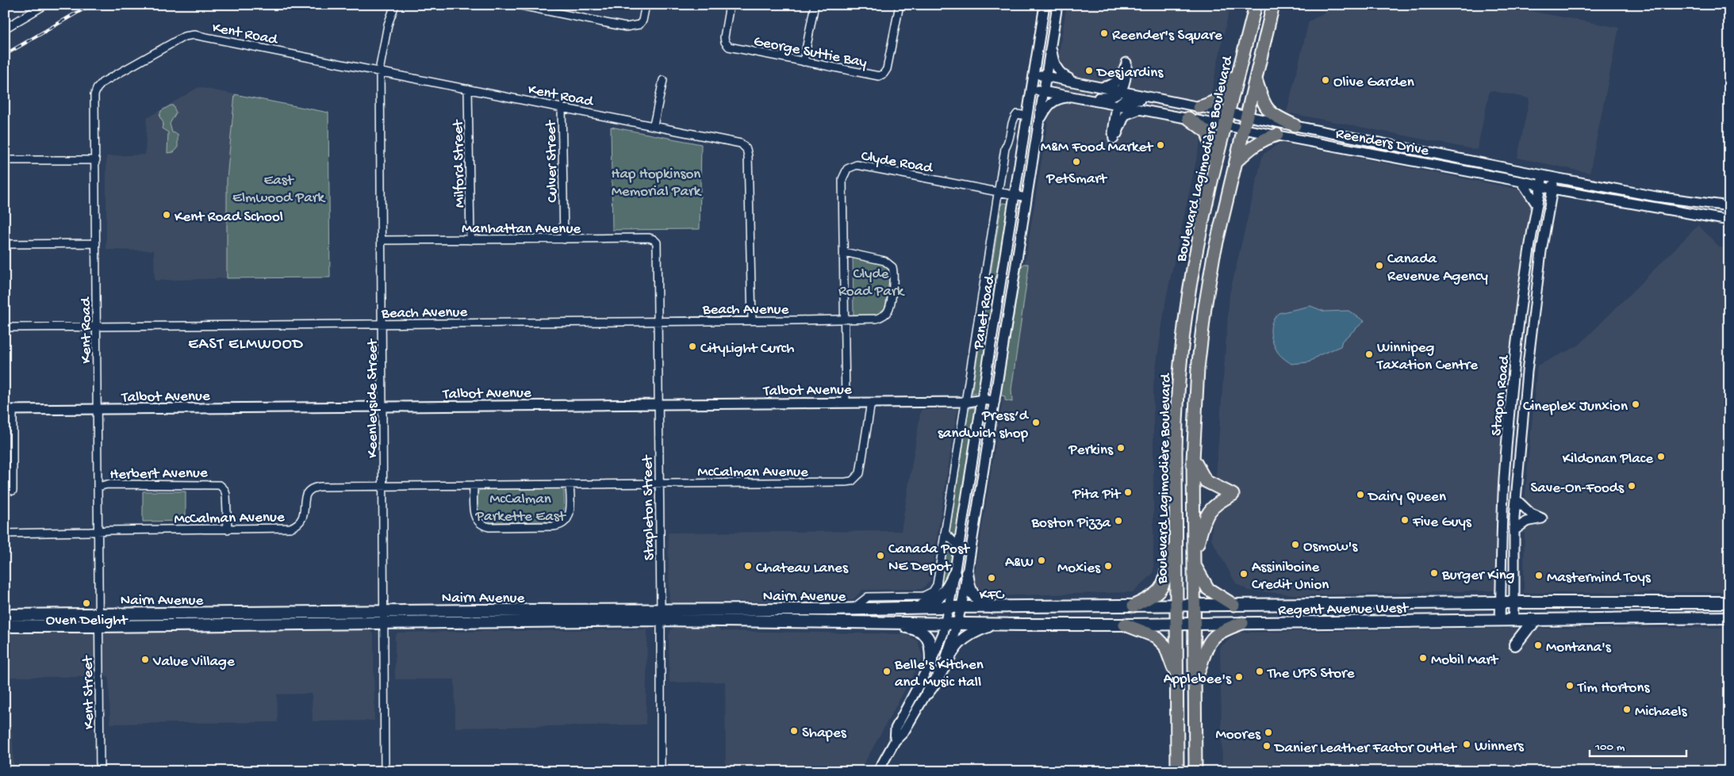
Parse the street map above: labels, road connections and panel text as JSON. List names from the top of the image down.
{
  "streets": {
    "main road": ["Boulevard Lagimodière Boulevard", "Nairn Avenue", "Regent Avenue West"],
    "street": [
      "Kent Road",
      "George Suttie Bay",
      "Reenders Drive",
      "Clyde Road",
      "Culver Street",
      "Milford Street",
      "Manhattan Avenue",
      "Beach Avenue",
      "Panet Road",
      "Talbot Avenue",
      "Stapon Road",
      "Keenleyside Street",
      "McCalman Avenue",
      "Herbert Avenue",
      "Stapleton Street",
      "Kent Street"
    ]
  },
  "crossings": [
    ["Kent Road", "Culver Street"],
    ["Kent Road", "Milford Street"],
    ["Kent Road", "Beach Avenue"],
    ["Kent Road", "Talbot Avenue"],
    ["Kent Road", "Keenleyside Street"],
    ["Kent Road", "McCalman Avenue"],
    ["Kent Road", "Herbert Avenue"],
    ["Kent Road", "Nairn Avenue"],
    ["Kent Road", "Kent Street"],
    ["Reenders Drive", "Boulevard Lagimodière Boulevard"],
    ["Reenders Drive", "Panet Road"],
    ["Reenders Drive", "Stapon Road"],
    ["Boulevard Lagimodière Boulevard", "Regent Avenue West"],
    ["Clyde Road", "Beach Avenue"],
    ["Clyde Road", "Panet Road"],
    ["Clyde Road", "Talbot Avenue"],
    ["Culver Street", "Manhattan Avenue"],
    ["Milford Street", "Manhattan Avenue"],
    ["Manhattan Avenue", "Keenleyside Street"],
    ["Manhattan Avenue", "Stapleton Street"],
    ["Beach Avenue", "Keenleyside Street"],
    ["Beach Avenue", "Stapleton Street"],
    ["Panet Road", "Talbot Avenue"],
    ["Panet Road", "Nairn Avenue"],
    ["Panet Road", "Regent Avenue West"],
    ["Talbot Avenue", "Keenleyside Street"],
    ["Talbot Avenue", "McCalman Avenue"],
    ["Talbot Avenue", "Stapleton Street"],
    ["Stapon Road", "Regent Avenue West"],
    ["Keenleyside Street", "McCalman Avenue"],
    ["Keenleyside Street", "Nairn Avenue"],
    ["McCalman Avenue", "Herbert Avenue"],
    ["McCalman Avenue", "Stapleton Street"],
    ["Stapleton Street", "Nairn Avenue"],
    ["Nairn Avenue", "Regent Avenue West"],
    ["Nairn Avenue", "Kent Street"]
  ],
  "districts": ["EAST ELMWOOD"],
  "parks": [
    "Hap Hopkinson Memorial Park",
    "East Elmwood Park",
    "Clyde Road Park",
    "McCalman Parkette East"
  ],
  "places": [
    "Reender's Square",
    "Desjardins",
    "Olive Garden",
    "M&M Food Market",
    "PetSmart",
    "Kent Road School",
    "Canada Revenue Agency",
    "CityLight Curch",
    "Winnipeg Taxation Centre",
    "Cineplex Junxion",
    "Press’d sandwich shop",
    "Perkins",
    "Kildonan Place",
    "Save-On-Foods",
    "Pita Pit",
    "Dairy Queen",
    "Five Guys",
    "Boston Pizza",
    "Osmow's",
    "Canada Post NE Depot",
    "A&W",
    "Chateau Lanes",
    "Moxies",
    "Burger King",
    "Assiniboine Credit Union",
    "Mastermind Toys",
    "KFC",
    "Oven Delight",
    "Montana's",
    "Mobil Mart",
    "Value Village",
    "Belle's Kitchen and Music Hall",
    "The UPS Store",
    "Applebee's",
    "Tim Hortons",
    "Michaels",
    "Shapes",
    "Moores",
    "Winners",
    "Danier Leather Factor Outlet"
  ],
  "scale_bar": "100 m"
}
